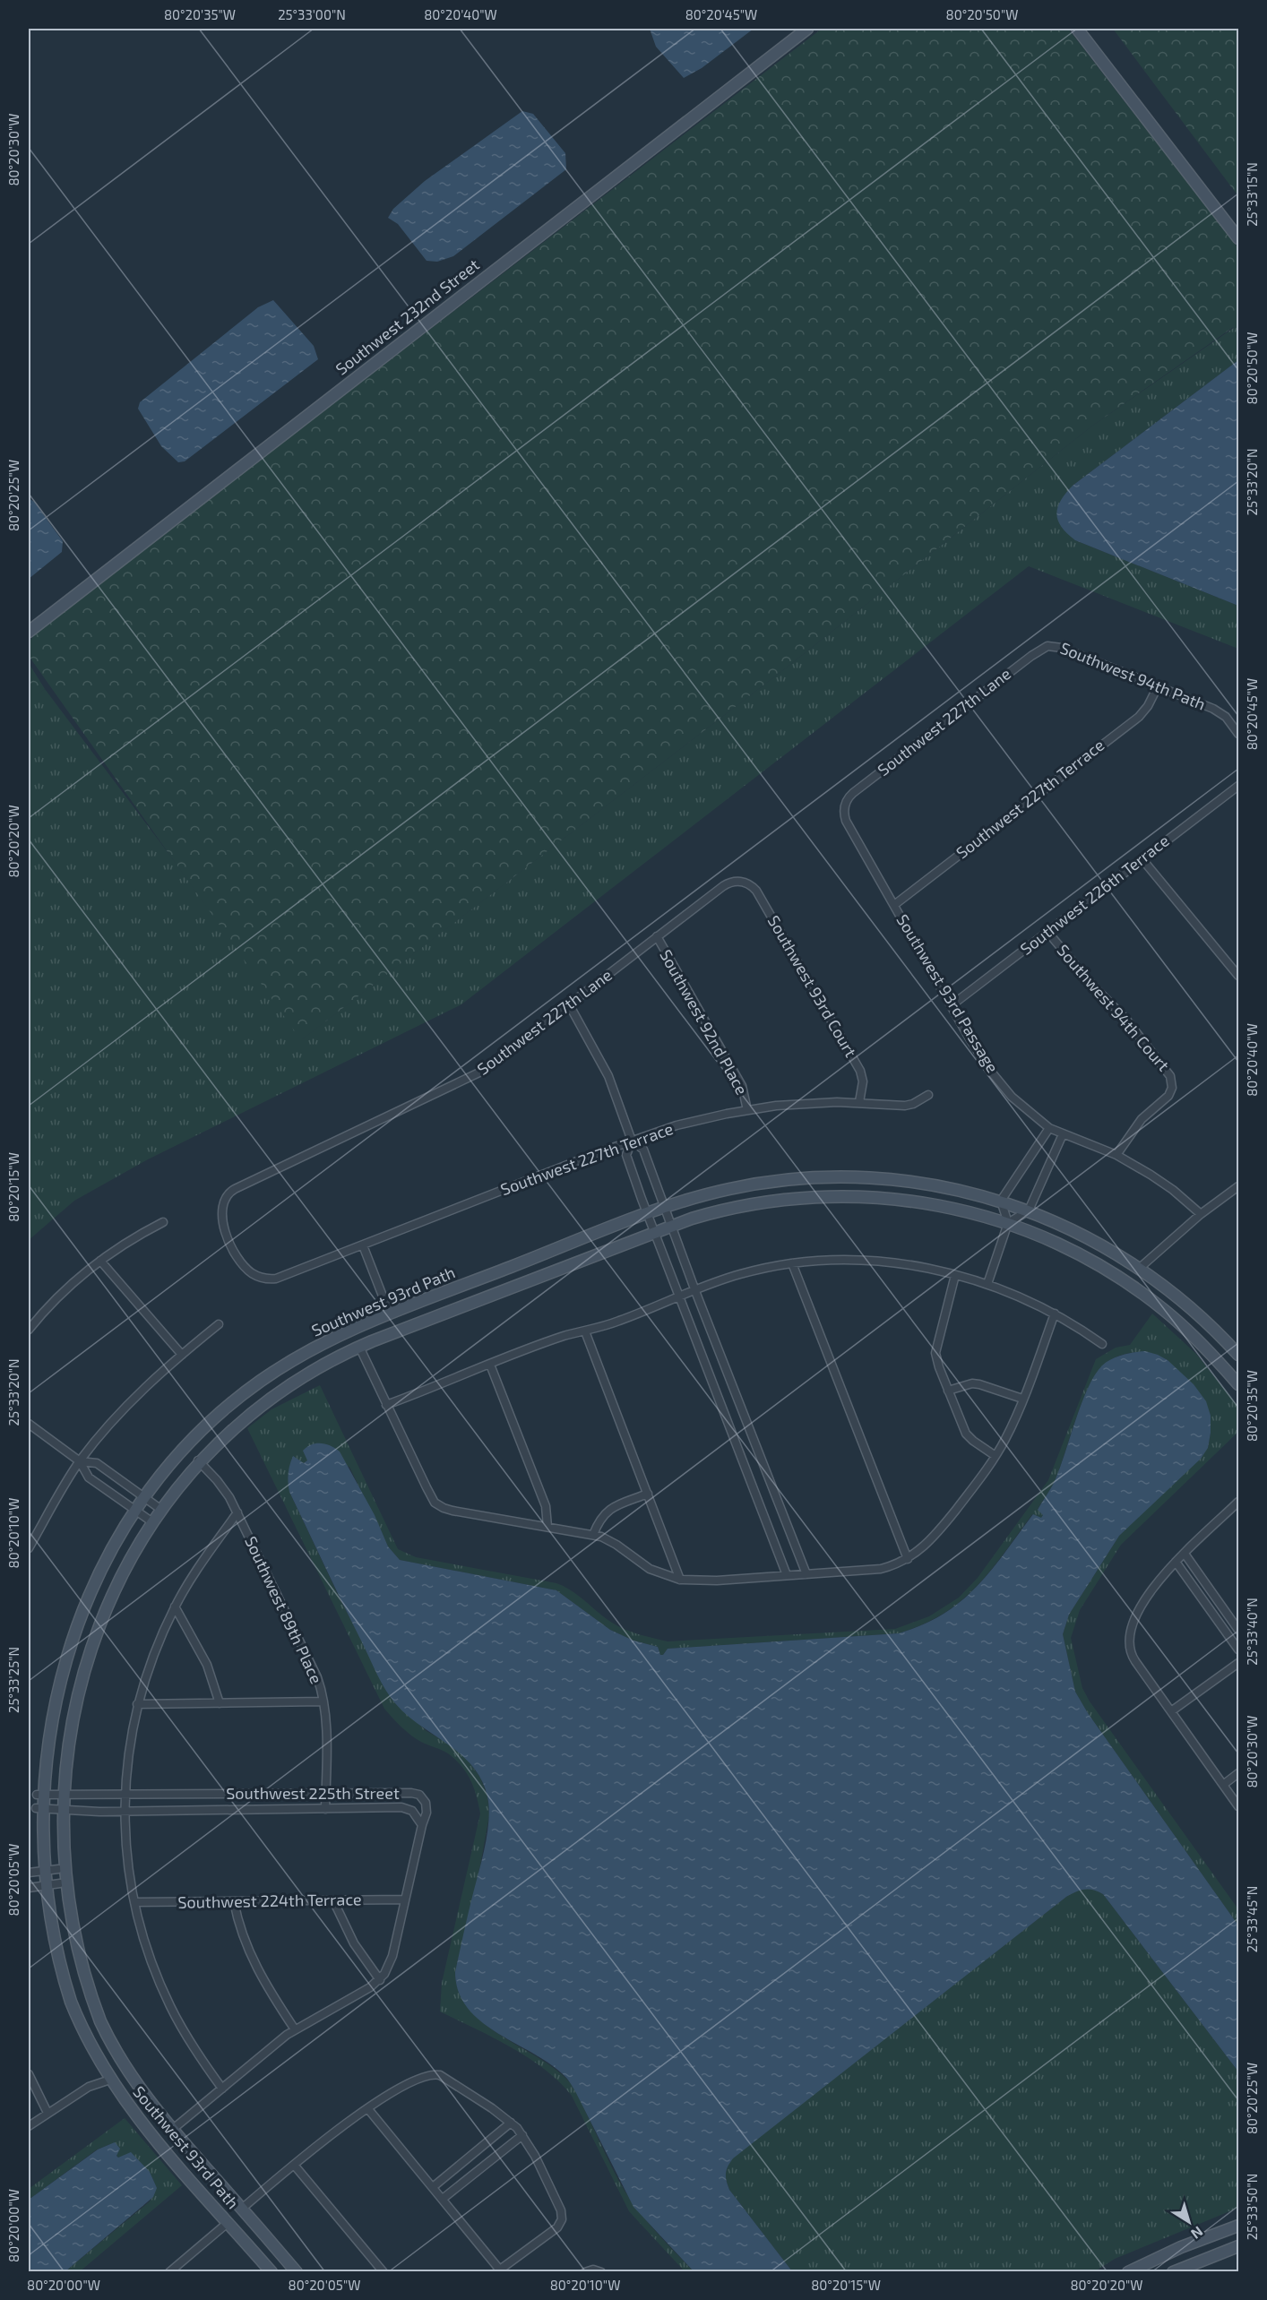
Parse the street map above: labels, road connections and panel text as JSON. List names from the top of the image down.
{
  "streets": {
    "street": [
      "Southwest 232nd Street",
      "Southwest 94th Path",
      "Southwest 227th Lane",
      "Southwest 227th Terrace",
      "Southwest 226th Terrace",
      "Southwest 93rd Court",
      "Southwest 93rd Passage",
      "Southwest 94th Court",
      "Southwest 92nd Place",
      "Southwest 93rd Path",
      "Southwest 89th Place",
      "Southwest 225th Street",
      "Southwest 224th Terrace"
    ]
  },
  "crossings": [
    ["Southwest 94th Path", "Southwest 227th Lane"],
    ["Southwest 94th Path", "Southwest 227th Terrace"],
    ["Southwest 227th Lane", "Southwest 227th Terrace"],
    ["Southwest 227th Lane", "Southwest 93rd Court"],
    ["Southwest 227th Lane", "Southwest 93rd Passage"],
    ["Southwest 227th Lane", "Southwest 92nd Place"],
    ["Southwest 227th Terrace", "Southwest 93rd Court"],
    ["Southwest 227th Terrace", "Southwest 93rd Passage"],
    ["Southwest 227th Terrace", "Southwest 92nd Place"],
    ["Southwest 226th Terrace", "Southwest 93rd Passage"],
    ["Southwest 226th Terrace", "Southwest 94th Court"],
    ["Southwest 93rd Passage", "Southwest 94th Court"],
    ["Southwest 93rd Path", "Southwest 89th Place"],
    ["Southwest 93rd Path", "Southwest 225th Street"],
    ["Southwest 89th Place", "Southwest 225th Street"]
  ],
  "north": "bottom right",
  "coordinates": [
    "80°20'35\"W",
    "25°33'00\"N",
    "80°20'40\"W",
    "80°20'45\"W",
    "80°20'50\"W",
    "80°20'30\"W",
    "25°33'15\"N",
    "25°33'20\"N",
    "80°20'25\"W",
    "80°20'20\"W",
    "80°20'15\"W",
    "80°20'10\"W",
    "25°33'40\"N",
    "25°33'25\"N",
    "80°20'05\"W",
    "25°33'45\"N",
    "25°33'50\"N",
    "80°20'00\"W"
  ]
}
